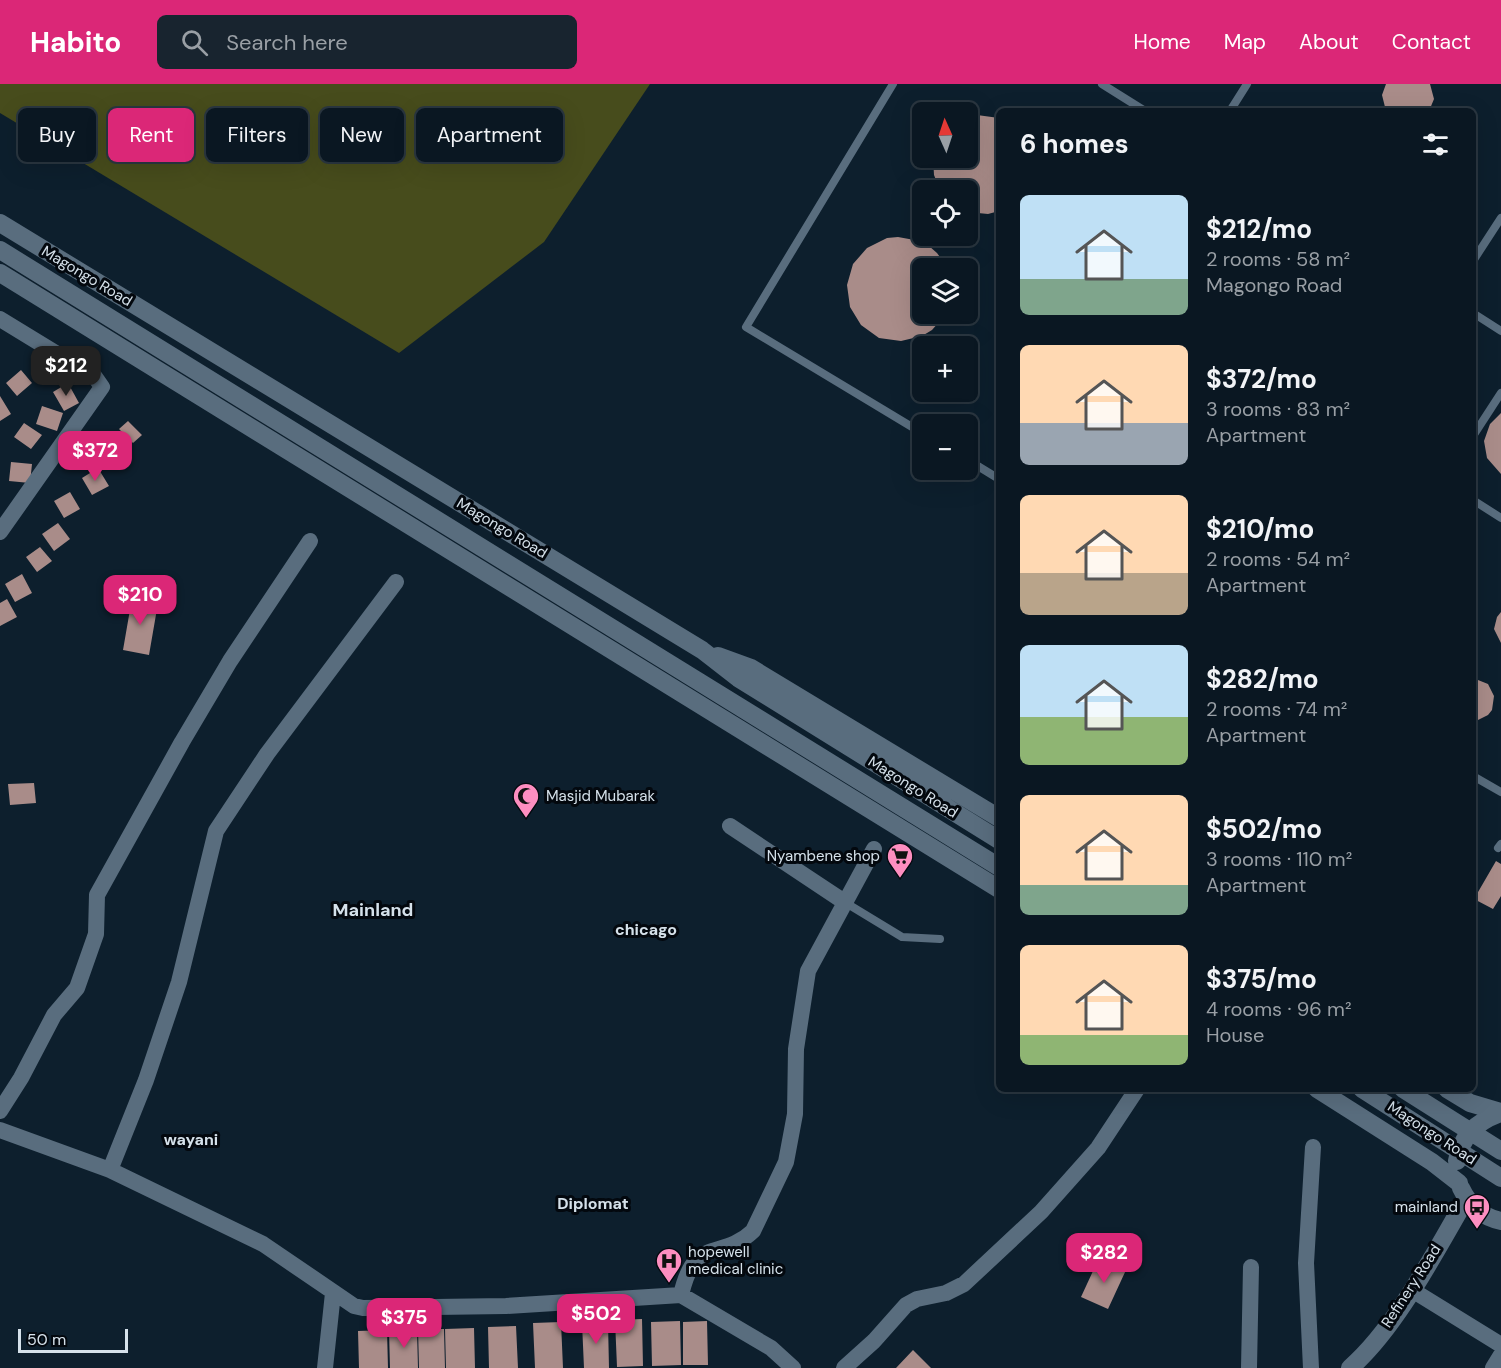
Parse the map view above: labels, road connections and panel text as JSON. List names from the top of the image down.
{
  "streets": {
    "main road": ["Magongo Road", "Refinery Road"]
  },
  "districts": [
    "Mainland",
    "chicago",
    "wayani",
    "Diplomat"
  ],
  "places": {
    "mosque": ["Masjid Mubarak"],
    "supermarket": ["Nyambene shop"],
    "bus stop": ["mainland"],
    "hospital": ["hopewell medical clinic"]
  },
  "scale_bar": "50 m",
  "north": "top",
  "page": {
    "header": "Habito",
    "search": "Search here",
    "nav": [
      "Home",
      "Map",
      "About",
      "Contact"
    ],
    "map_buttons": ["+", "−"],
    "chip": [
      "Buy",
      "Rent",
      "Filters",
      "New",
      "Apartment"
    ],
    "heading": "6 homes",
    "list": [
      {
        "name": "$212/mo",
        "note": "2 rooms · 58 m² · Magongo Road"
      },
      {
        "name": "$372/mo",
        "note": "3 rooms · 83 m² · Apartment"
      },
      {
        "name": "$210/mo",
        "note": "2 rooms · 54 m² · Apartment"
      },
      {
        "name": "$282/mo",
        "note": "2 rooms · 74 m² · Apartment"
      },
      {
        "name": "$502/mo",
        "note": "3 rooms · 110 m² · Apartment"
      },
      {
        "name": "$375/mo",
        "note": "4 rooms · 96 m² · House"
      }
    ],
    "price": [
      "$212",
      "$372",
      "$210",
      "$282",
      "$502",
      "$375"
    ],
    "scale": "50 m"
  }
}
